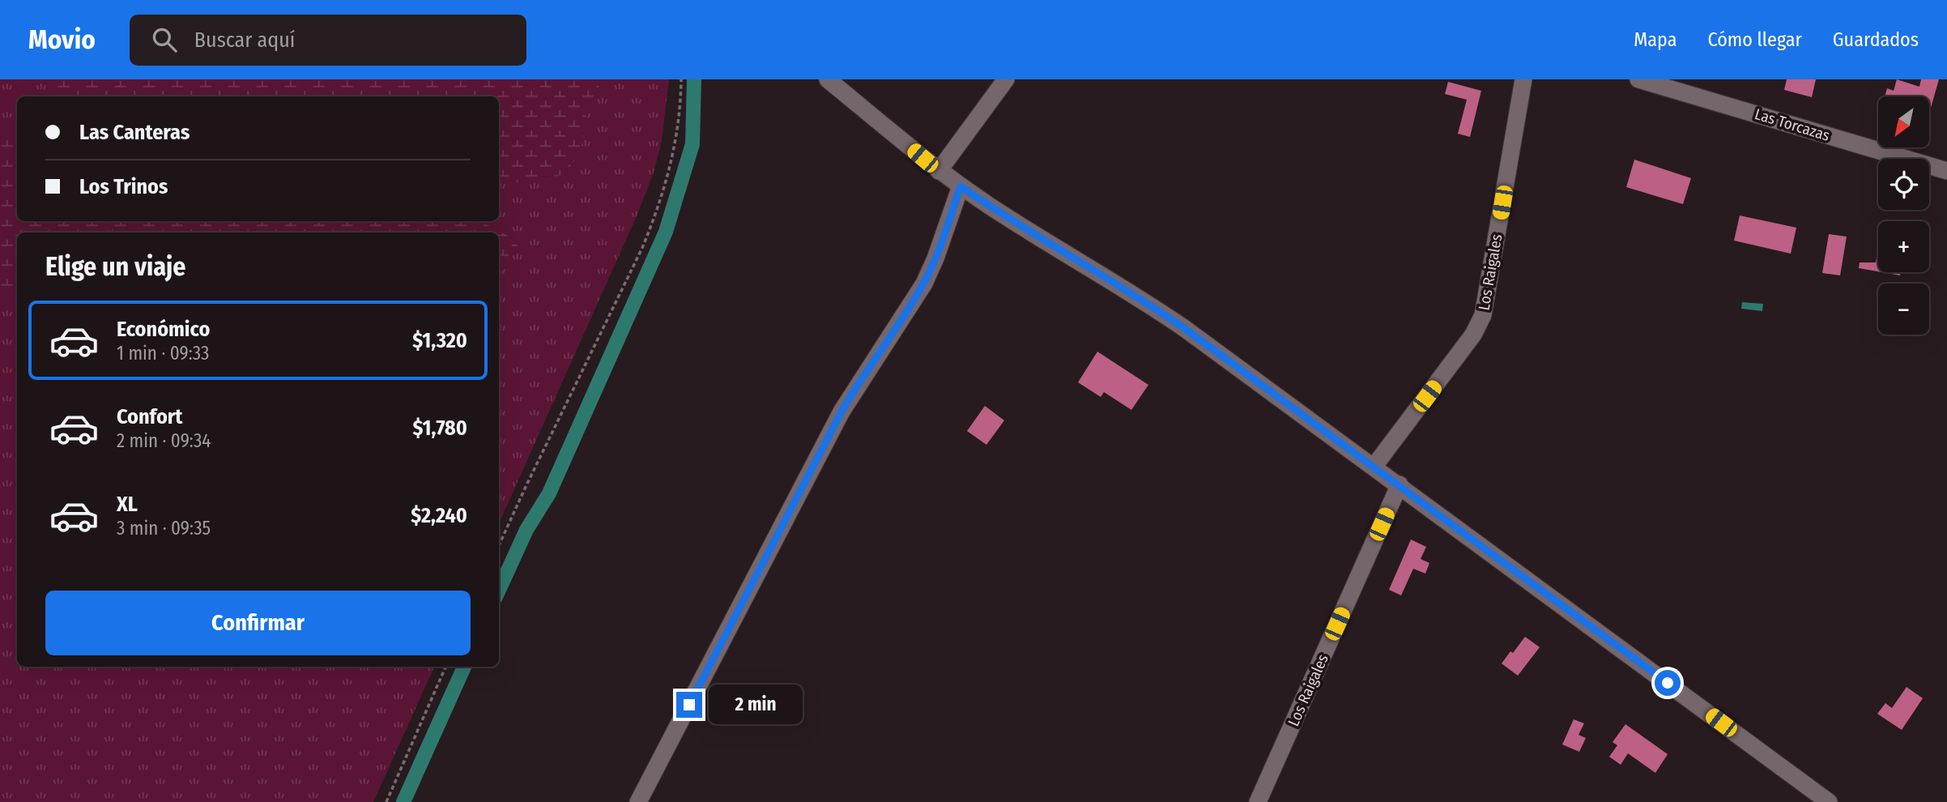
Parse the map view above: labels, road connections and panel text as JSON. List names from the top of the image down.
{
  "streets": {
    "street": ["Las Torcazas", "Los Raigales"]
  },
  "north": "bottom left",
  "page": {
    "header": "Movio",
    "search": "Buscar aquí",
    "nav": ["Mapa", "Cómo llegar", "Guardados"],
    "map_buttons": ["+", "−"],
    "banner": ["Las Canteras", "Los Trinos"],
    "heading": "Elige un viaje",
    "list": [
      {
        "name": "Económico",
        "note": "1 min · 09:33",
        "value": "$1,320"
      },
      {
        "name": "Confort",
        "note": "2 min · 09:34",
        "value": "$1,780"
      },
      {
        "name": "XL",
        "note": "3 min · 09:35",
        "value": "$2,240"
      }
    ],
    "buttons": "Confirmar",
    "bubble": "2 min"
  }
}
